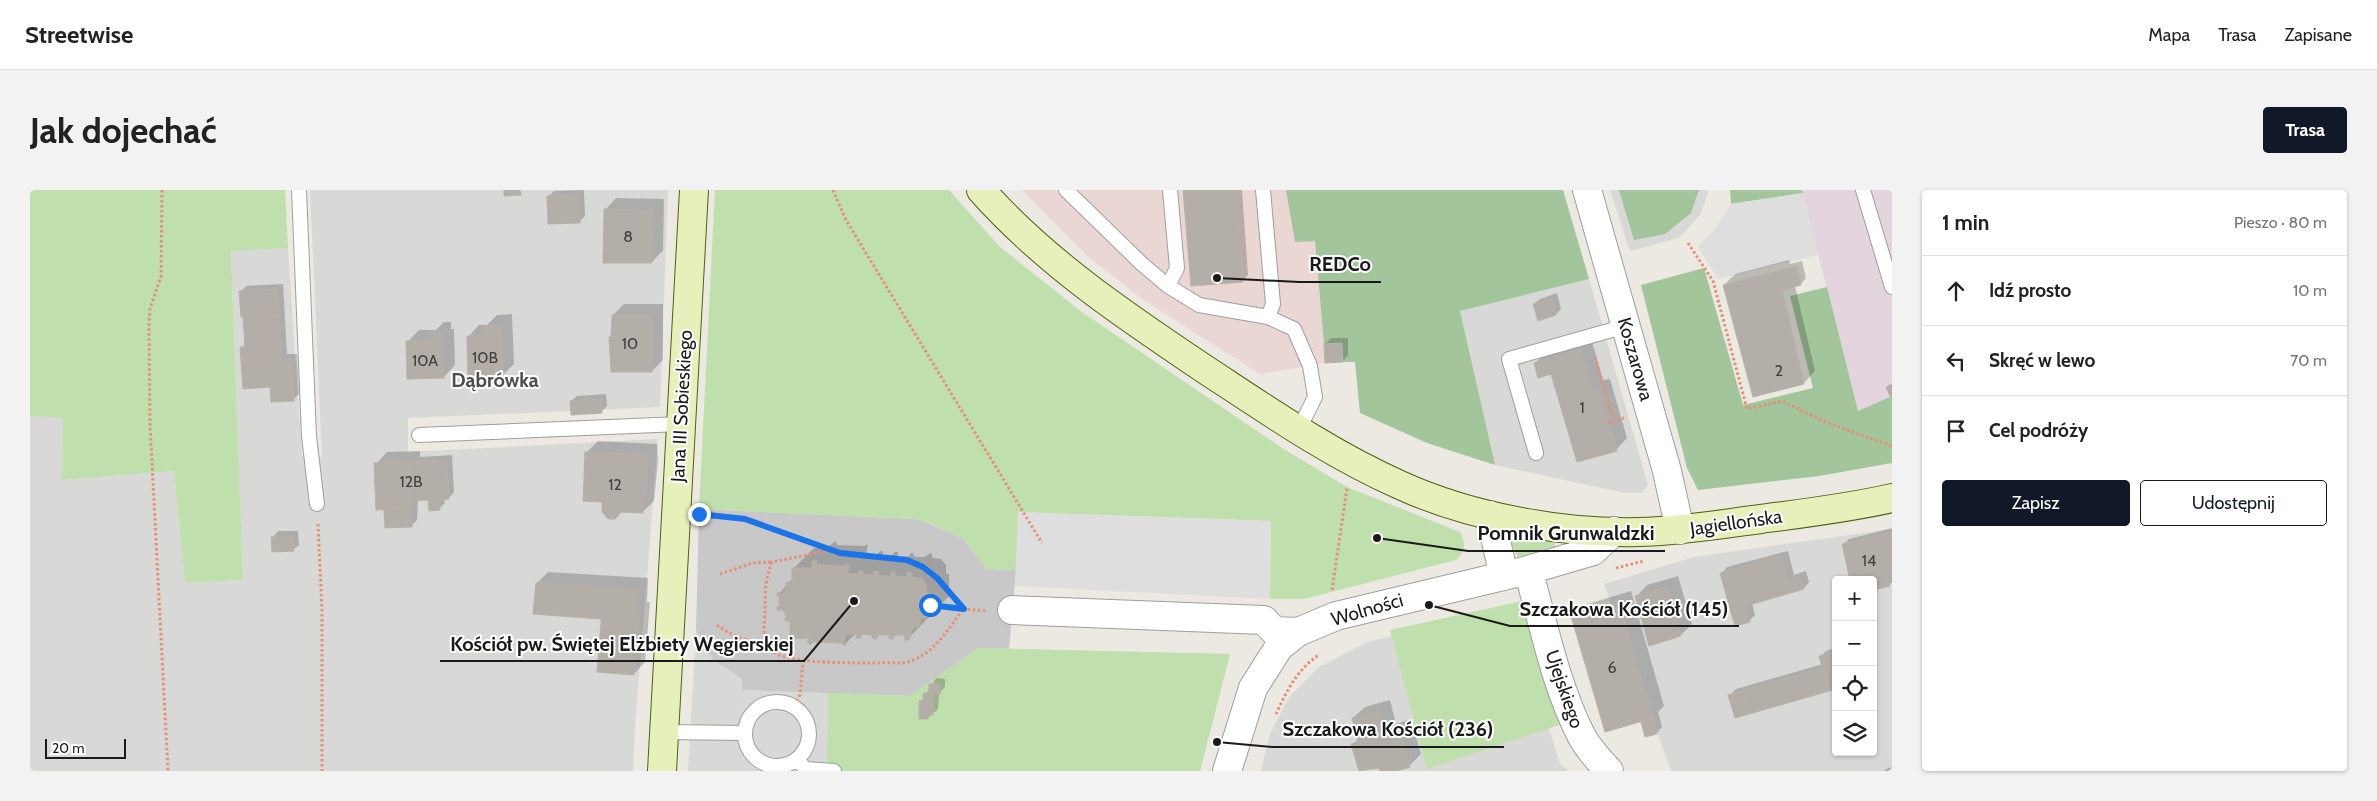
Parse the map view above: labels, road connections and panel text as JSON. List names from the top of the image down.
{
  "streets": {
    "street": [
      "Koszarowa",
      "Jana III Sobieskiego",
      "Jagiellońska",
      "Wolności",
      "Ujejskiego"
    ]
  },
  "crossings": [
    ["Koszarowa", "Jagiellońska"],
    ["Jagiellońska", "Wolności"],
    ["Jagiellońska", "Ujejskiego"],
    ["Wolności", "Ujejskiego"]
  ],
  "districts": ["Dąbrówka"],
  "places": [
    "REDCo",
    "Pomnik Grunwaldzki",
    "Kościół pw. Świętej Elżbiety Węgierskiej",
    "Szczakowa Kościół (145)",
    "Szczakowa Kościół (236)"
  ],
  "house_numbers": [
    "8",
    "10",
    "10B",
    "10A",
    "2",
    "1",
    "12B",
    "12",
    "14",
    "6"
  ],
  "scale_bar": "20 m",
  "page": {
    "header": "Streetwise",
    "nav": ["Mapa", "Trasa", "Zapisane"],
    "buttons": [
      "Trasa",
      ["Zapisz", "Udostępnij"]
    ],
    "title": "Jak dojechać",
    "heading": ["1 min", "Pieszo · 80 m"],
    "list": [
      ["Idź prosto", "10 m"],
      ["Skręć w lewo", "70 m"],
      "Cel podróży"
    ],
    "map_buttons": ["+", "−"],
    "scale": "20 m"
  }
}
